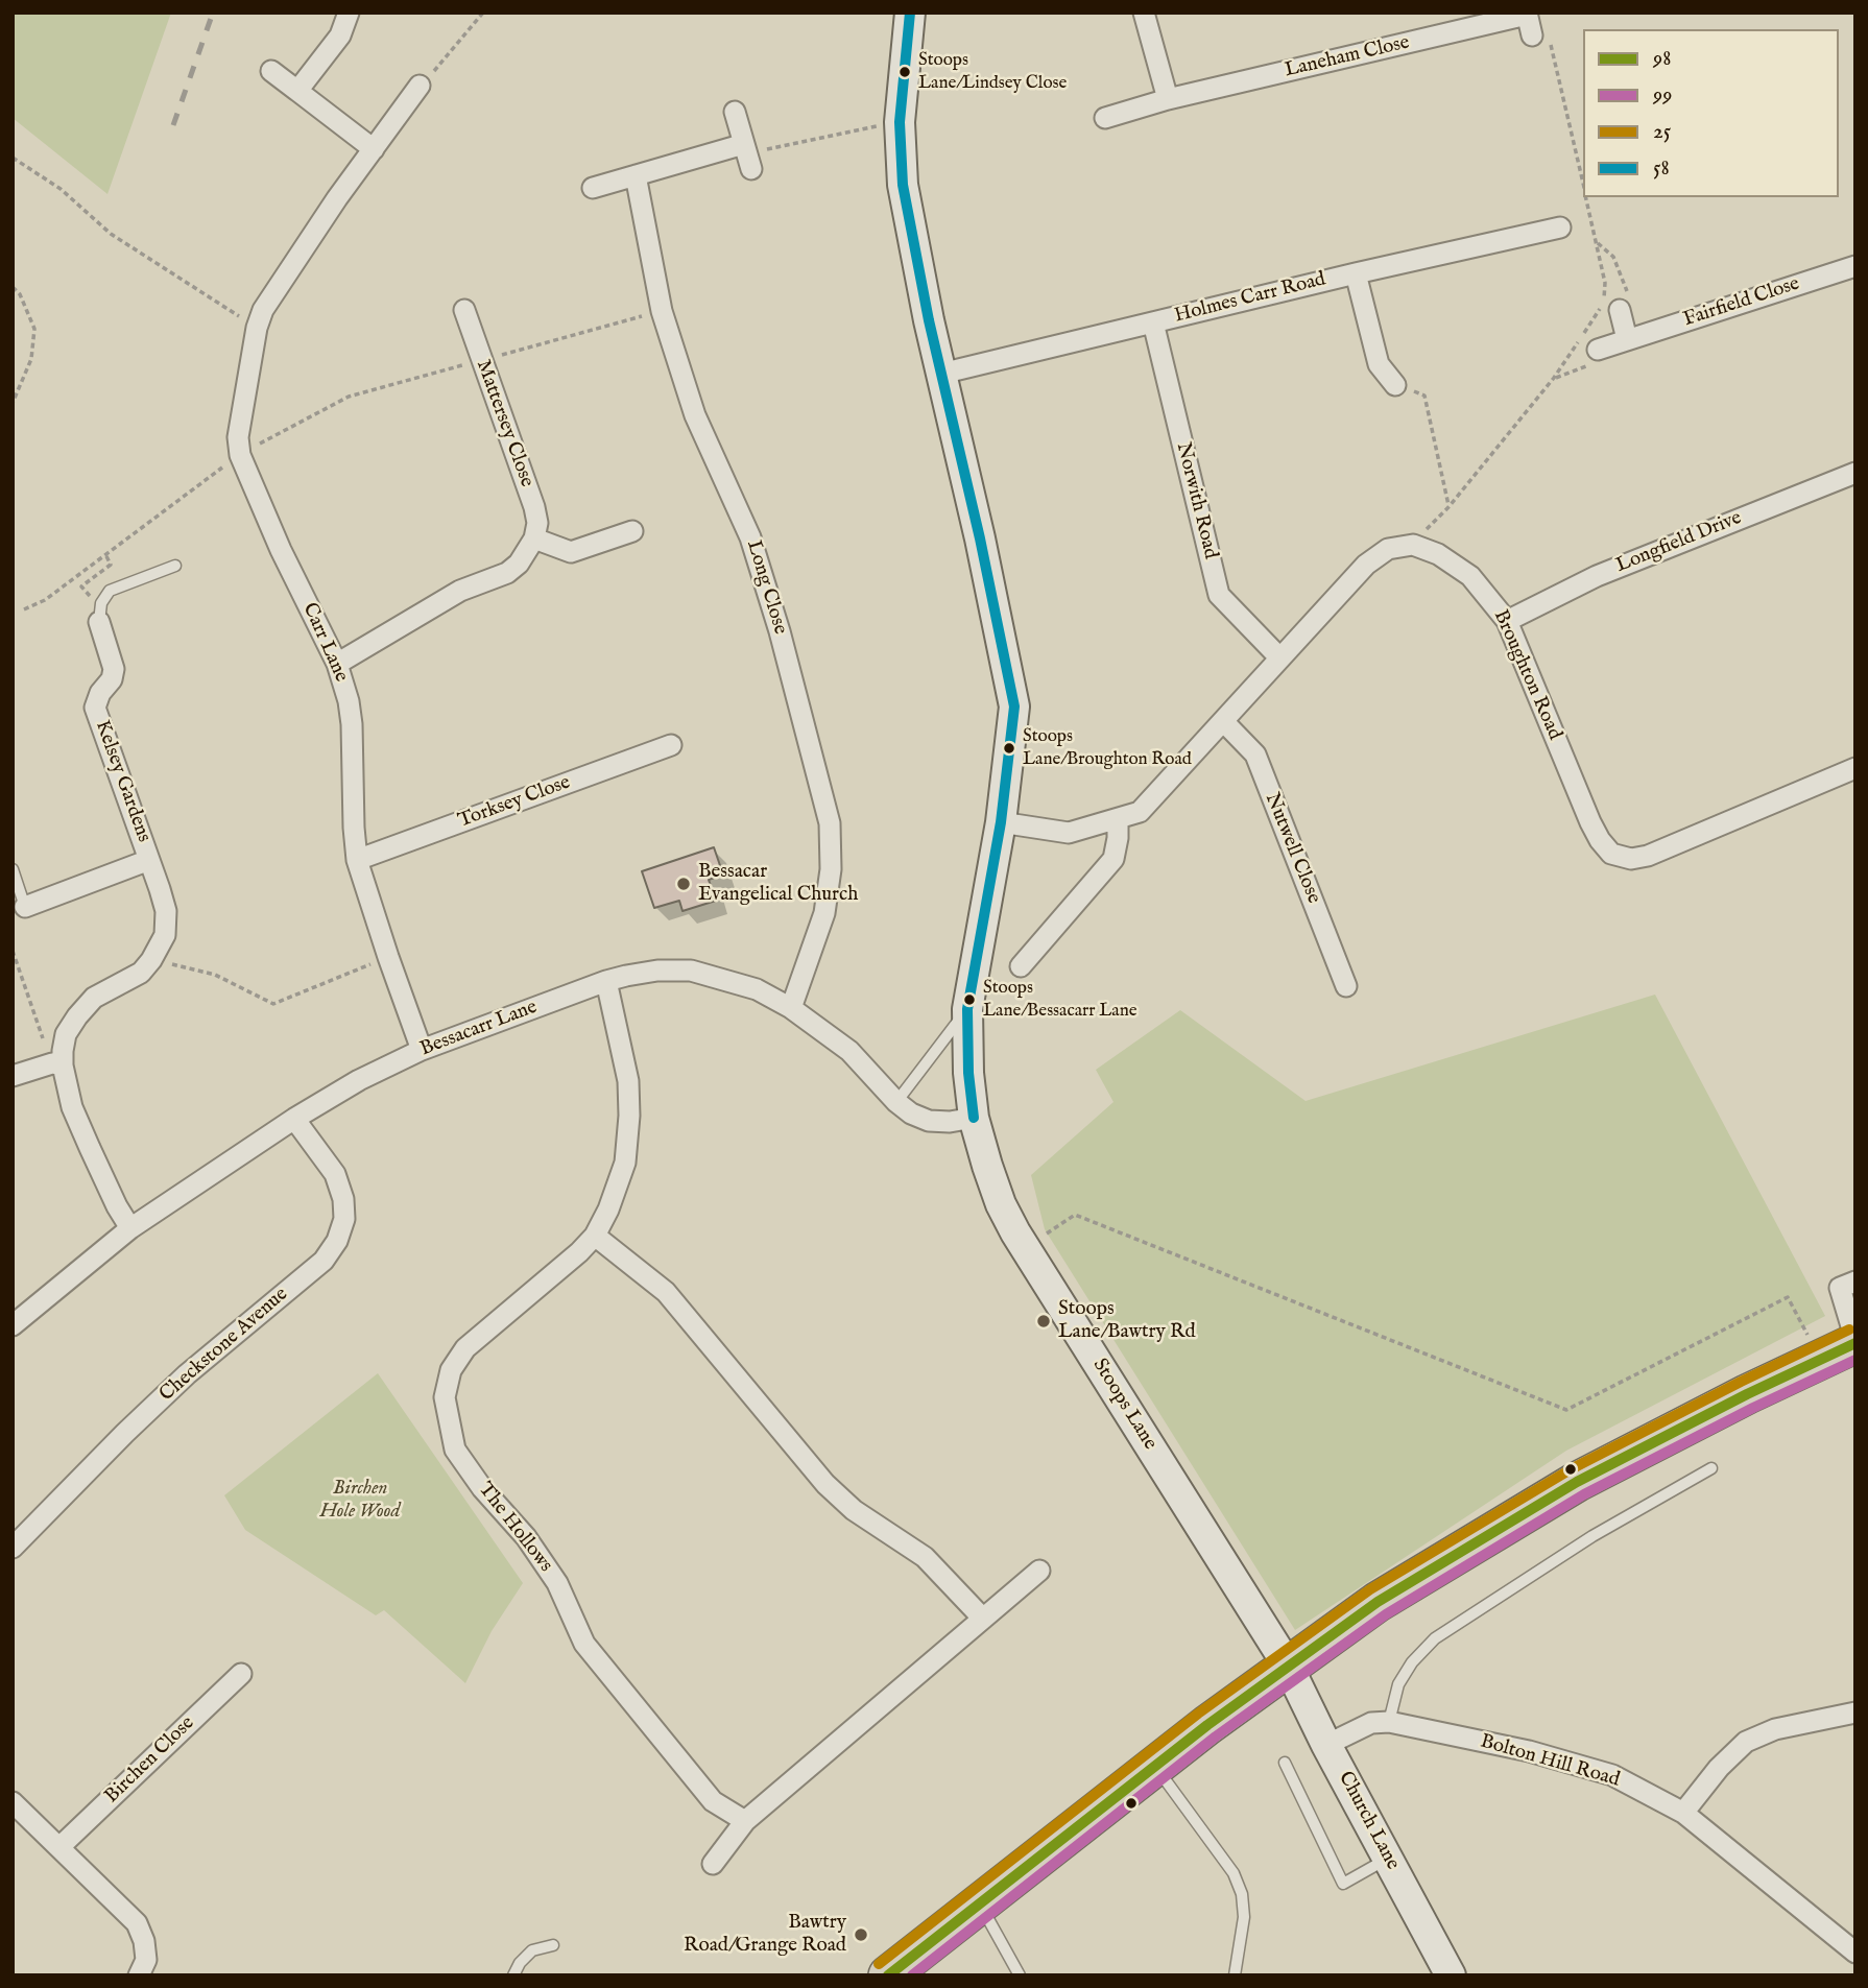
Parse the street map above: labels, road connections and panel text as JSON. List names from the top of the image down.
{
  "streets": {
    "street": [
      "Laneham Close",
      "Holmes Carr Road",
      "Fairfield Close",
      "Mattersey Close",
      "Norwith Road",
      "Longfield Drive",
      "Long Close",
      "Carr Lane",
      "Broughton Road",
      "Kelsey Gardens",
      "Torksey Close",
      "Nutwell Close",
      "Bessacarr Lane",
      "Checkstone Avenue",
      "Stoops Lane",
      "The Hollows",
      "Birchen Close",
      "Bolton Hill Road",
      "Church Lane"
    ]
  },
  "crossings": [
    ["Holmes Carr Road", "Norwith Road"],
    ["Holmes Carr Road", "Stoops Lane"],
    ["Longfield Drive", "Broughton Road"],
    ["Long Close", "Bessacarr Lane"],
    ["Carr Lane", "Torksey Close"],
    ["Carr Lane", "Bessacarr Lane"],
    ["Kelsey Gardens", "Bessacarr Lane"],
    ["Bessacarr Lane", "Checkstone Avenue"],
    ["Bessacarr Lane", "Stoops Lane"],
    ["Bessacarr Lane", "The Hollows"],
    ["Stoops Lane", "Church Lane"],
    ["Bolton Hill Road", "Church Lane"]
  ],
  "parks": ["Birchen Hole Wood"],
  "places": [
    "Stoops Lane/Lindsey Close",
    "Stoops Lane/Broughton Road",
    "Bessacar Evangelical Church",
    "Stoops Lane/Bessacarr Lane",
    "Stoops Lane/Bawtry Rd",
    "Bawtry Road/Grange Road"
  ],
  "lines": [
    "transit line 58",
    "transit line 25",
    "transit line 98",
    "transit line 99"
  ],
  "legend": [
    "98",
    "99",
    "25",
    "58"
  ]
}
